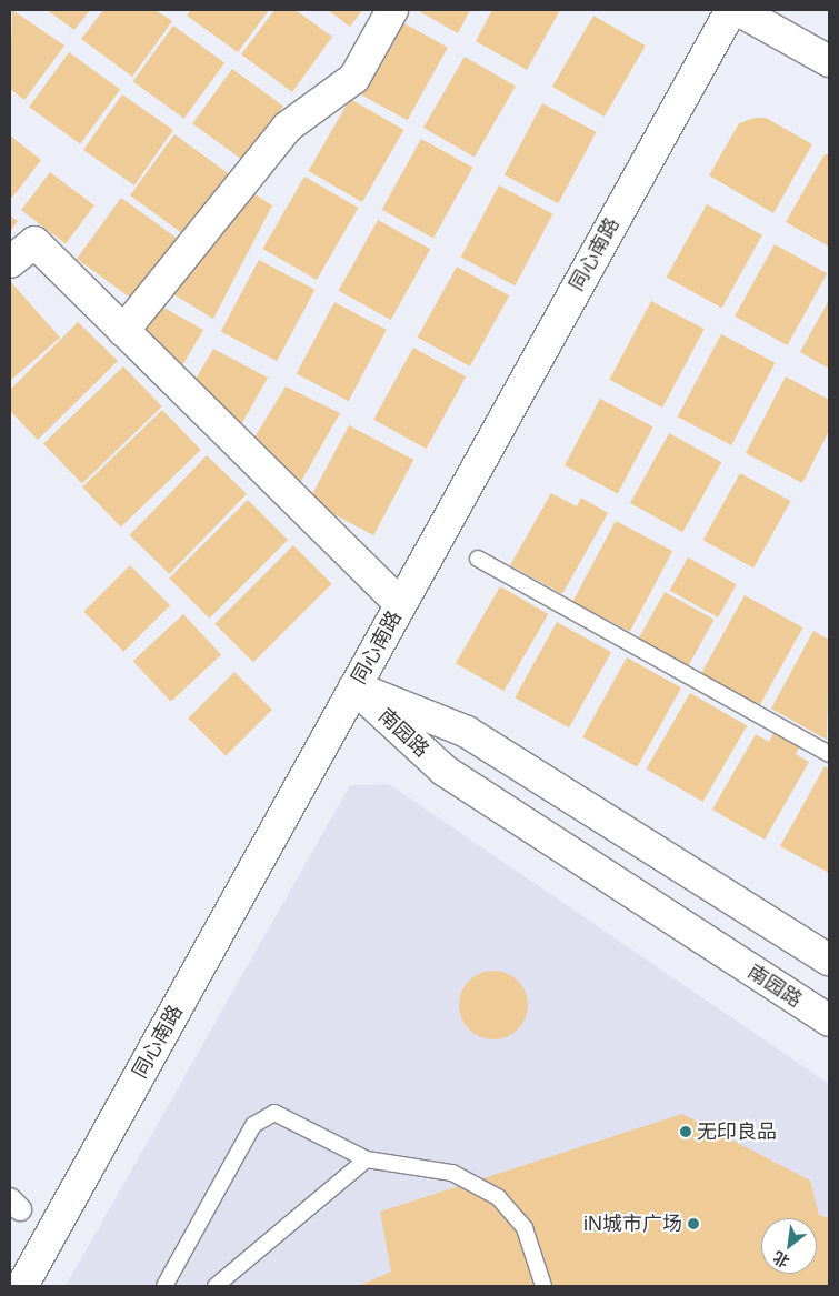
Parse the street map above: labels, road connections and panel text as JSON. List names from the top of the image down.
{
  "streets": {
    "street": ["同心南路", "南园路"]
  },
  "crossings": [
    ["同心南路", "南园路"]
  ],
  "places": ["无印良品", "iN城市广场"],
  "north": "bottom left"
}
